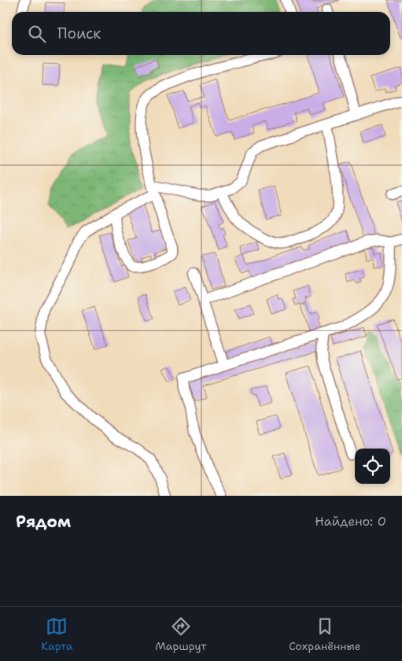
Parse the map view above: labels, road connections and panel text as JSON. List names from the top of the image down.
{
  "page": {
    "search": "Поиск",
    "heading": ["Рядом", "Найдено: 0"],
    "nav": ["Карта", "Маршрут", "Сохранённые"]
  }
}
